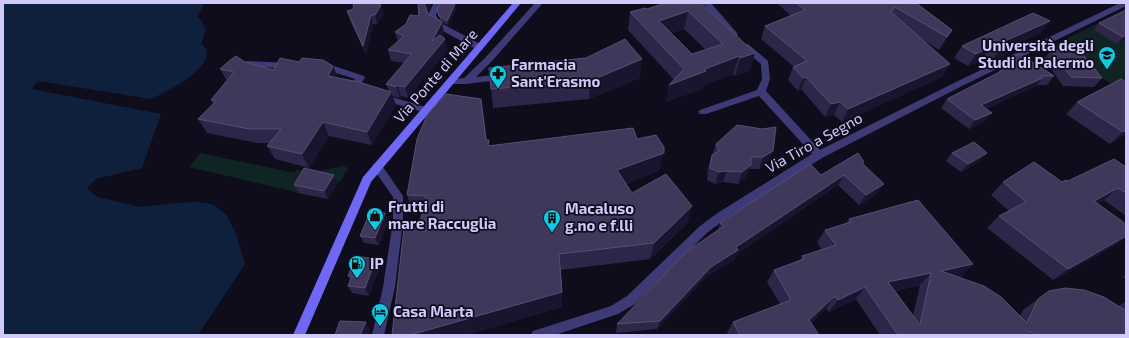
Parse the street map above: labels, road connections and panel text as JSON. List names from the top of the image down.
{
  "streets": {
    "main road": ["Via Ponte di Mare"],
    "street": ["Via Tiro a Segno"]
  },
  "places": {
    "school or university": ["Università degli Studi di Palermo"],
    "pharmacy": ["Farmacia Sant'Erasmo"],
    "shop": ["Frutti di mare Raccuglia"],
    "building": ["Macaluso g.no e f.lli"],
    "fuel station": ["IP"],
    "hotel": ["Casa Marta"]
  }
}
